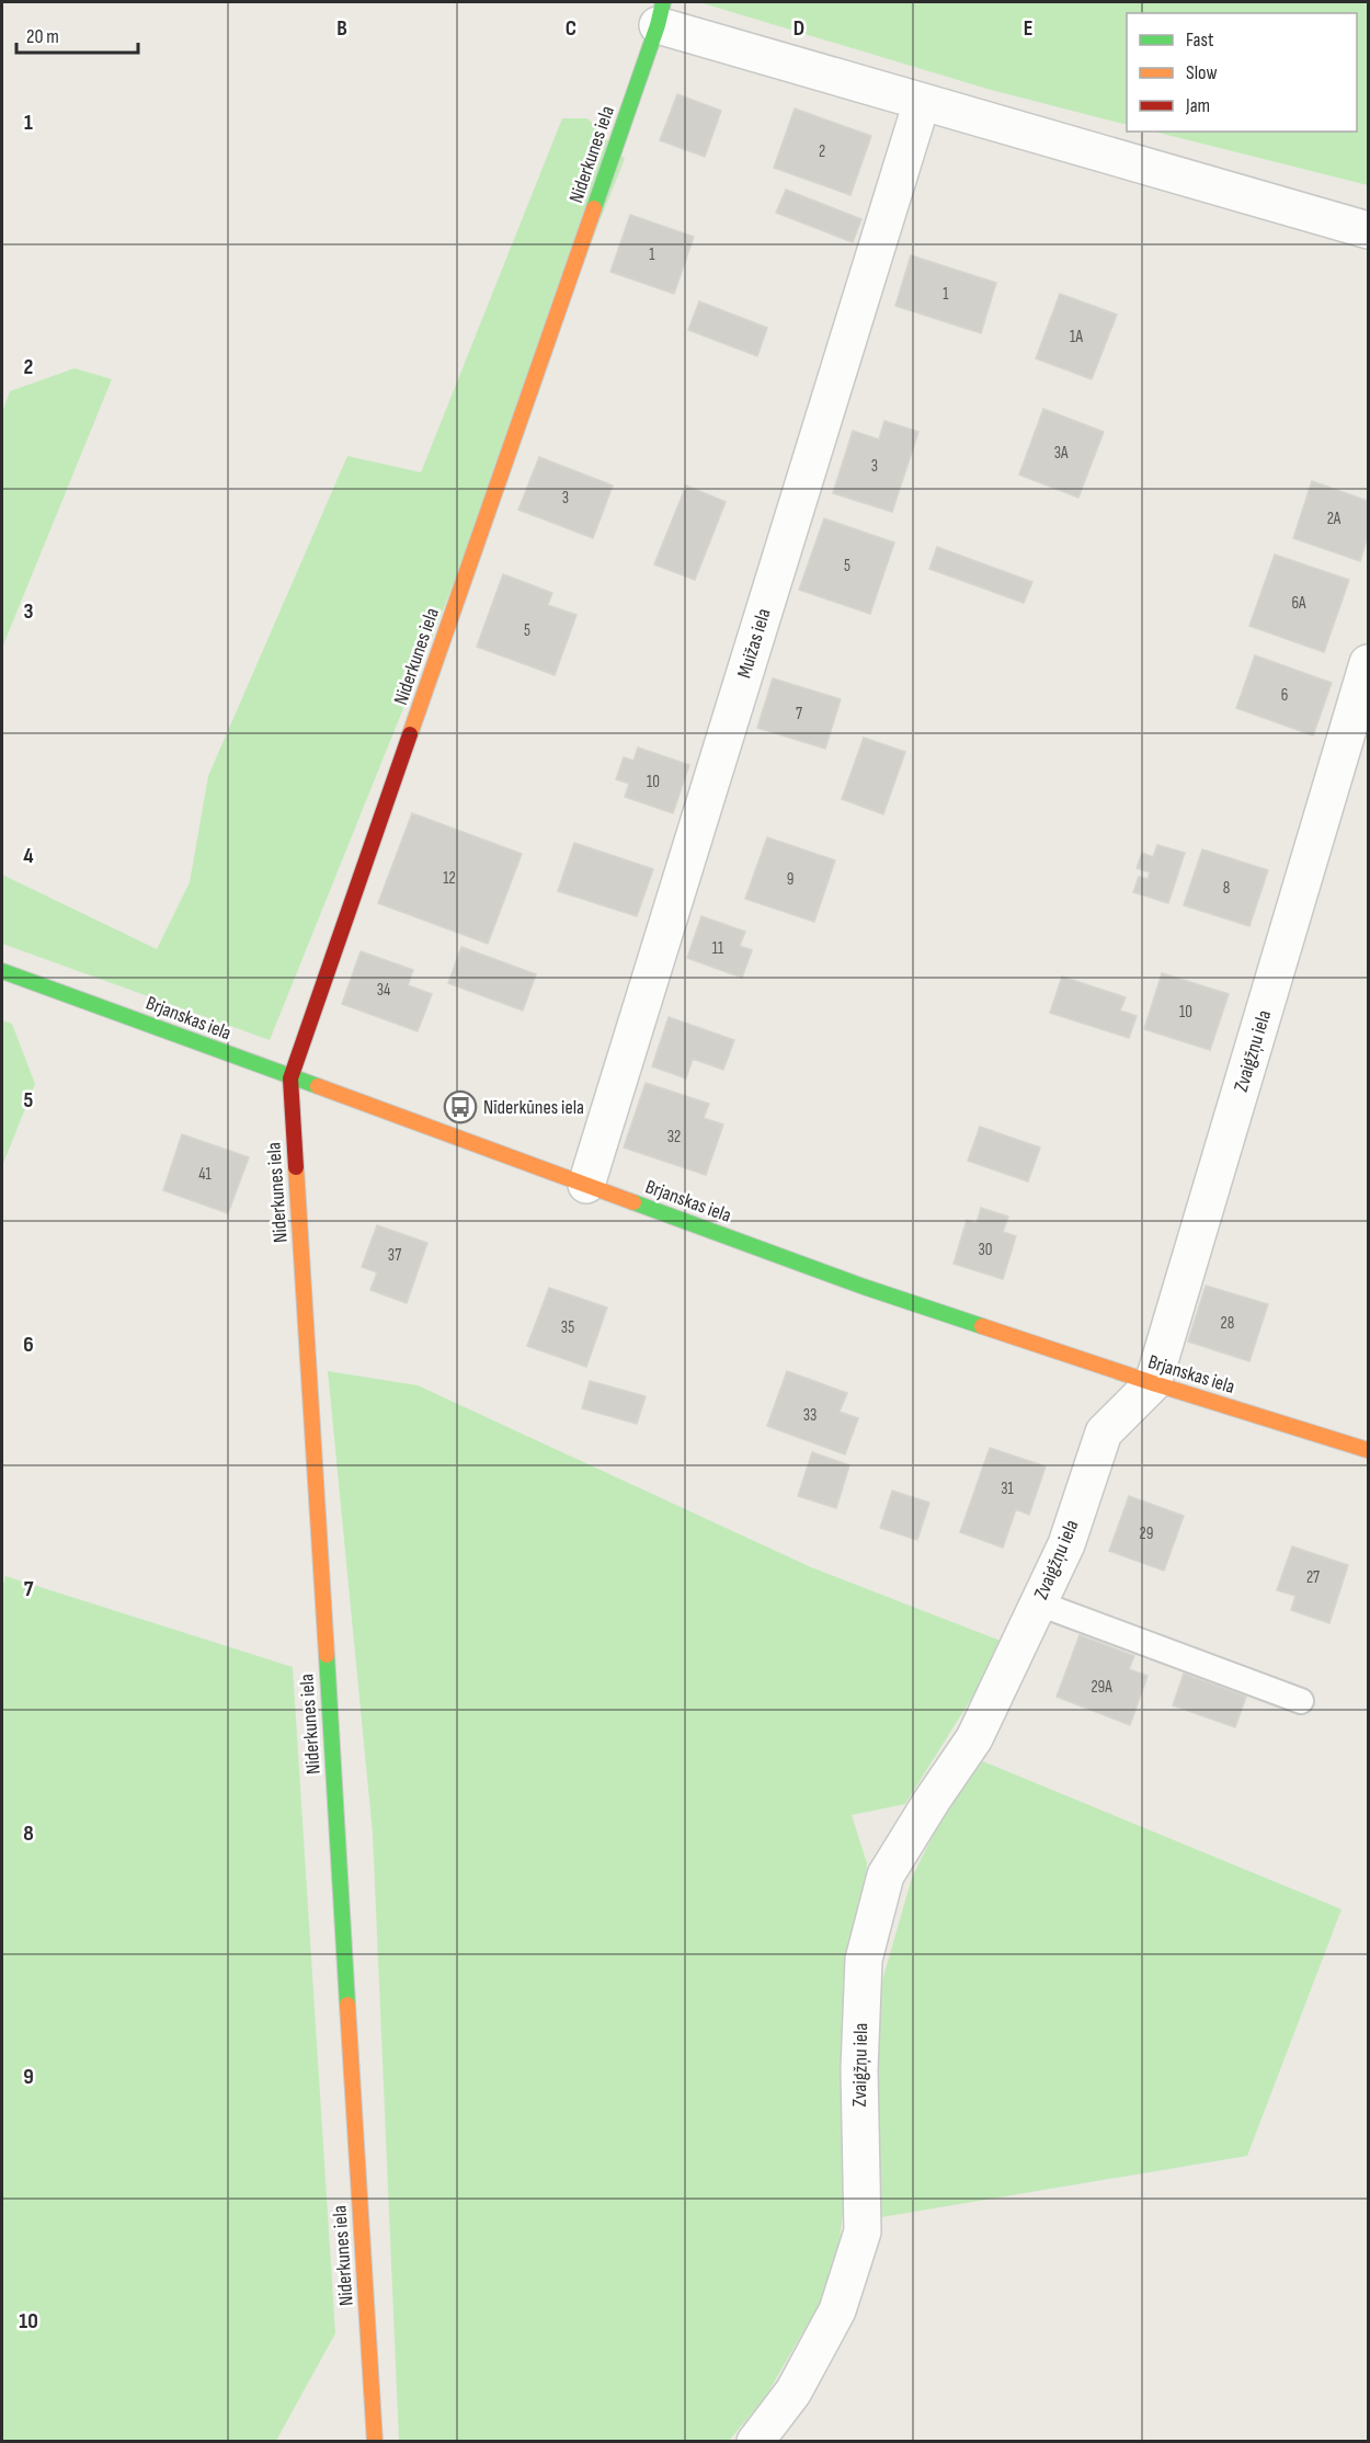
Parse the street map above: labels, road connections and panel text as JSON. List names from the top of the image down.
{
  "streets": {
    "street": [
      "Niderkunes iela",
      "Muižas iela",
      "Brjanskas iela",
      "Zvaigžņu iela"
    ]
  },
  "crossings": [
    ["Niderkunes iela", "Brjanskas iela"],
    ["Muižas iela", "Brjanskas iela"],
    ["Brjanskas iela", "Zvaigžņu iela"]
  ],
  "places": {
    "bus stop": ["Nīderkūnes iela"]
  },
  "house_numbers": [
    "2",
    "1",
    "1",
    "1A",
    "3A",
    "3",
    "3",
    "2A",
    "5",
    "6A",
    "5",
    "6",
    "7",
    "10",
    "12",
    "9",
    "8",
    "11",
    "34",
    "10",
    "32",
    "41",
    "30",
    "37",
    "28",
    "35",
    "33",
    "31",
    "29",
    "27",
    "29A"
  ],
  "legend": ["Fast", "Slow", "Jam"],
  "scale_bar": "20 m",
  "grid": {
    "columns": [
      "B",
      "C",
      "D",
      "E"
    ],
    "rows": [
      "1",
      "2",
      "3",
      "4",
      "5",
      "6",
      "7",
      "8",
      "9",
      "10"
    ]
  }
}
